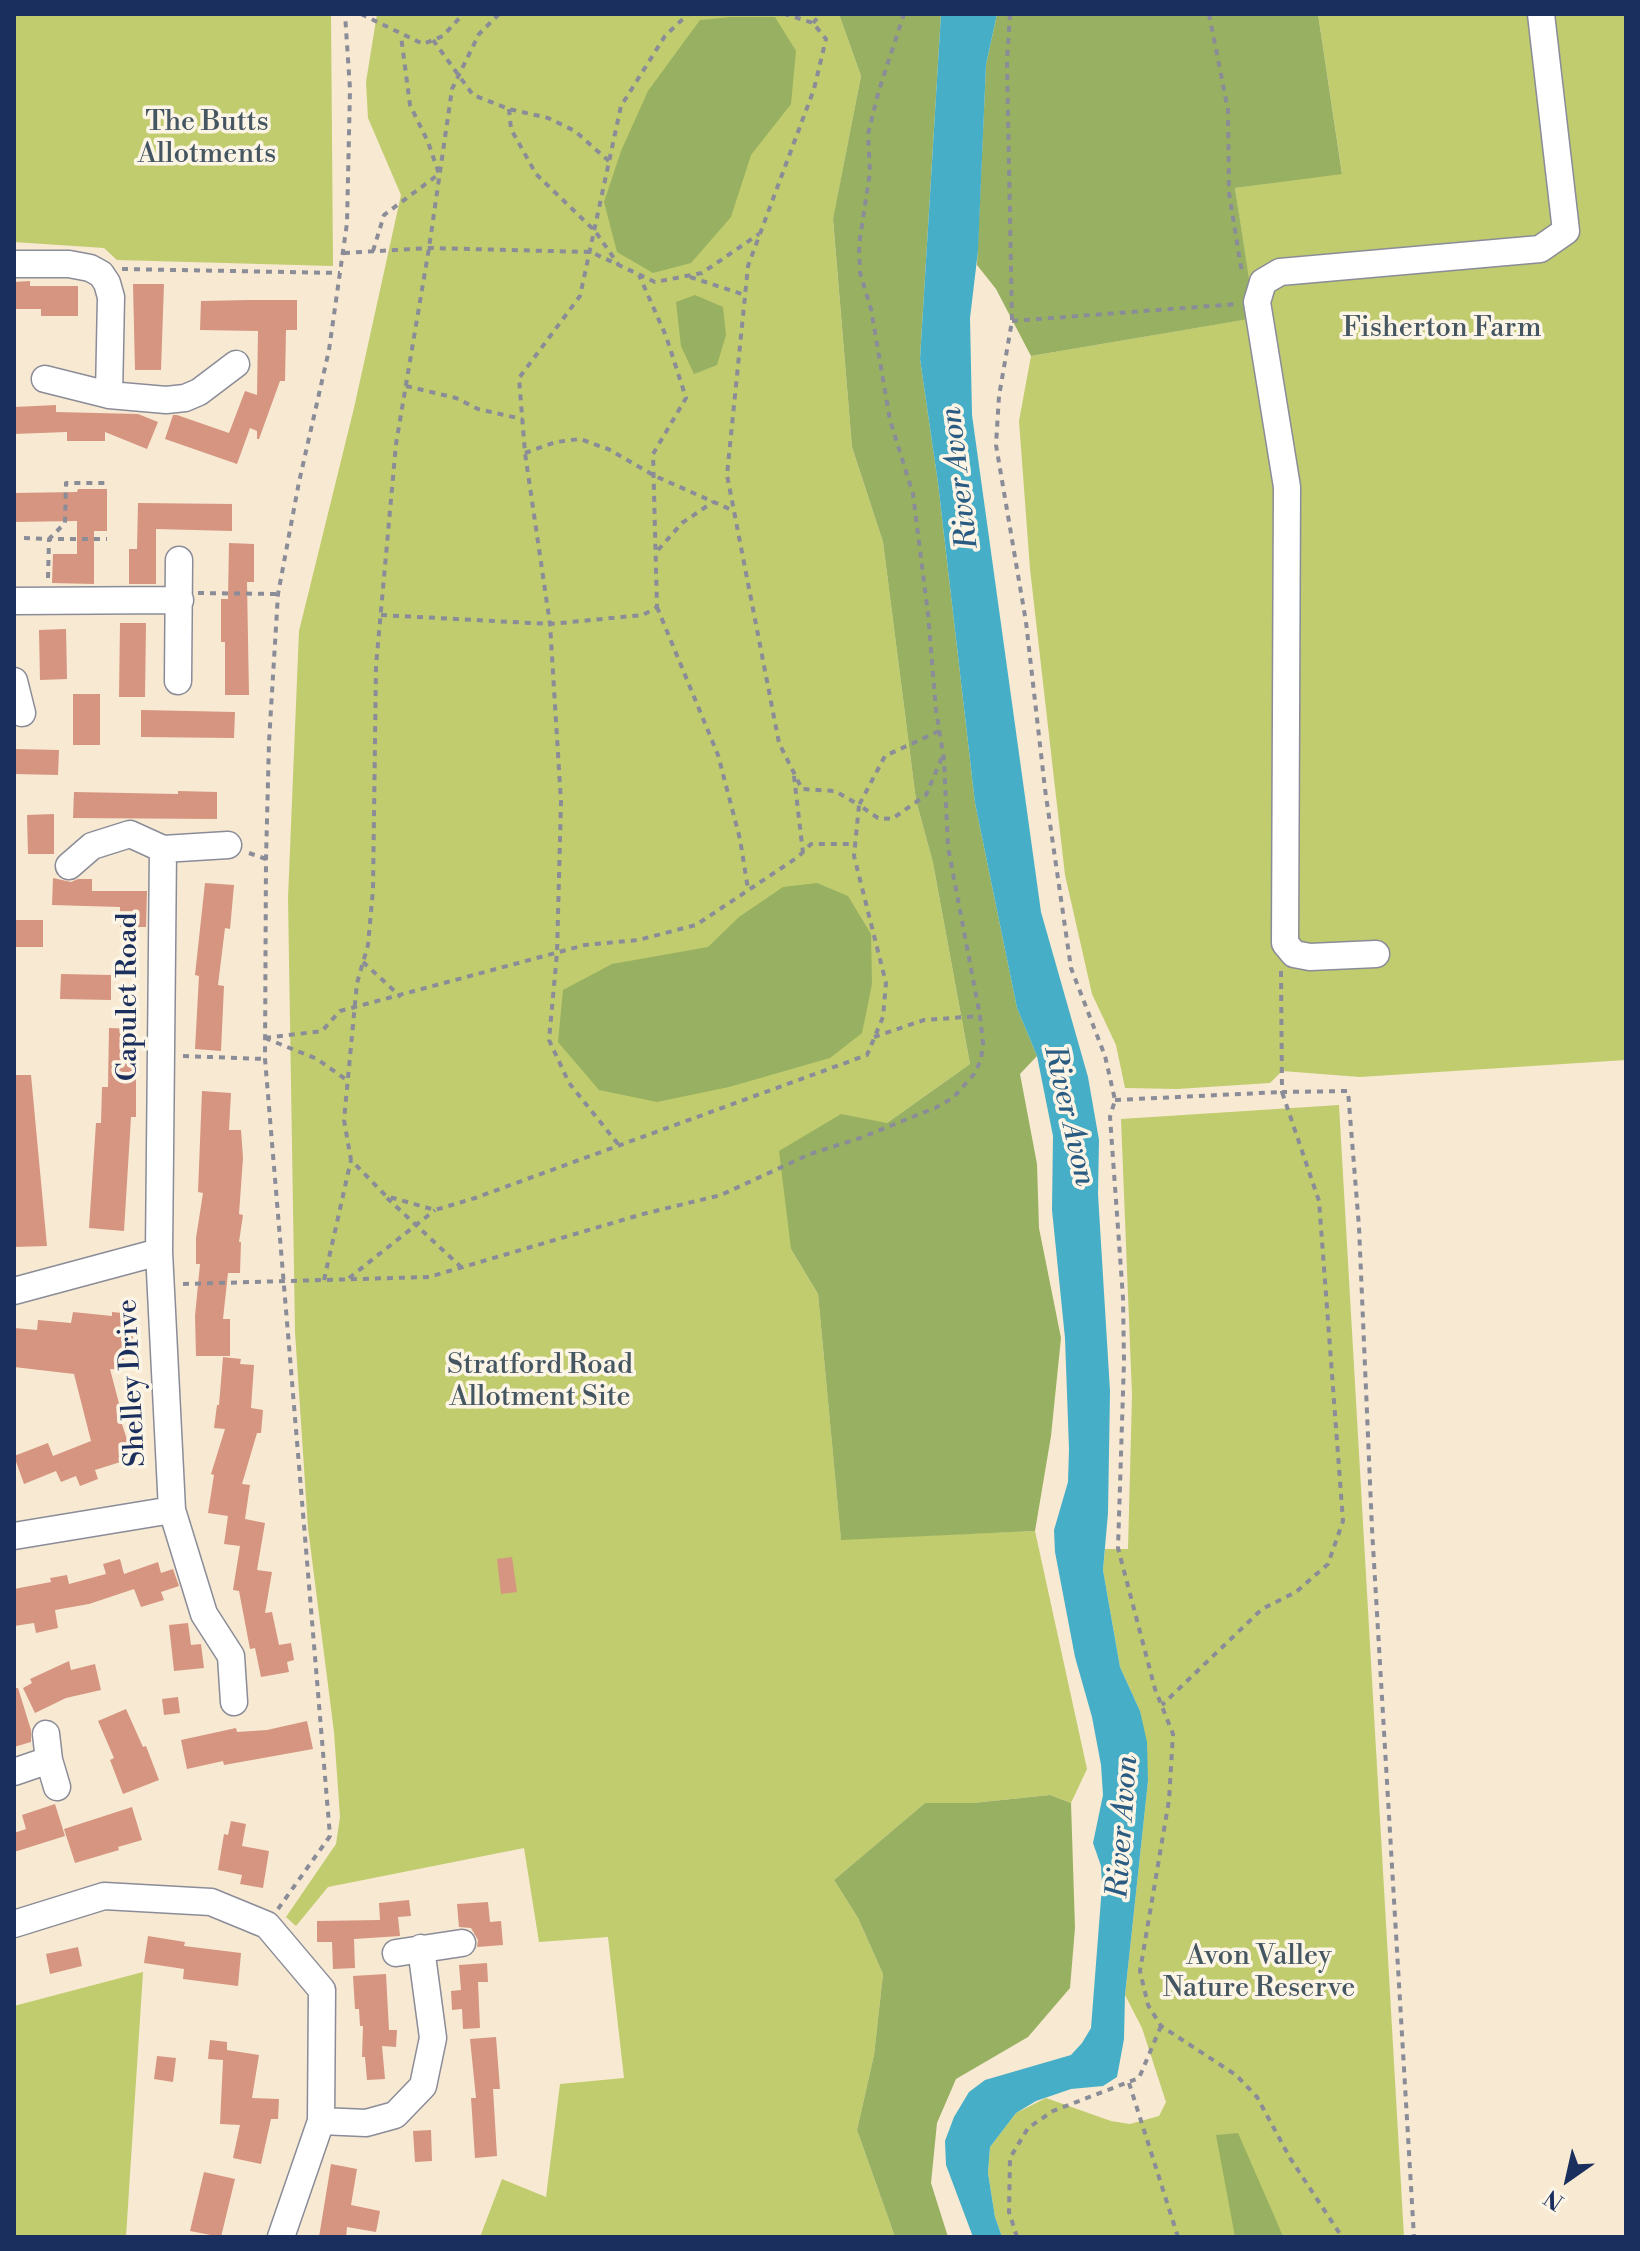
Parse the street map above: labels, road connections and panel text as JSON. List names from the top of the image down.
{
  "streets": {
    "street": ["Capulet Road", "Shelley Drive"]
  },
  "crossings": [
    ["Capulet Road", "Shelley Drive"]
  ],
  "water": ["River Avon"],
  "parks": [
    "The Butts Allotments",
    "Fisherton Farm",
    "Stratford Road Allotment Site",
    "Avon Valley Nature Reserve"
  ],
  "north": "bottom left"
}
